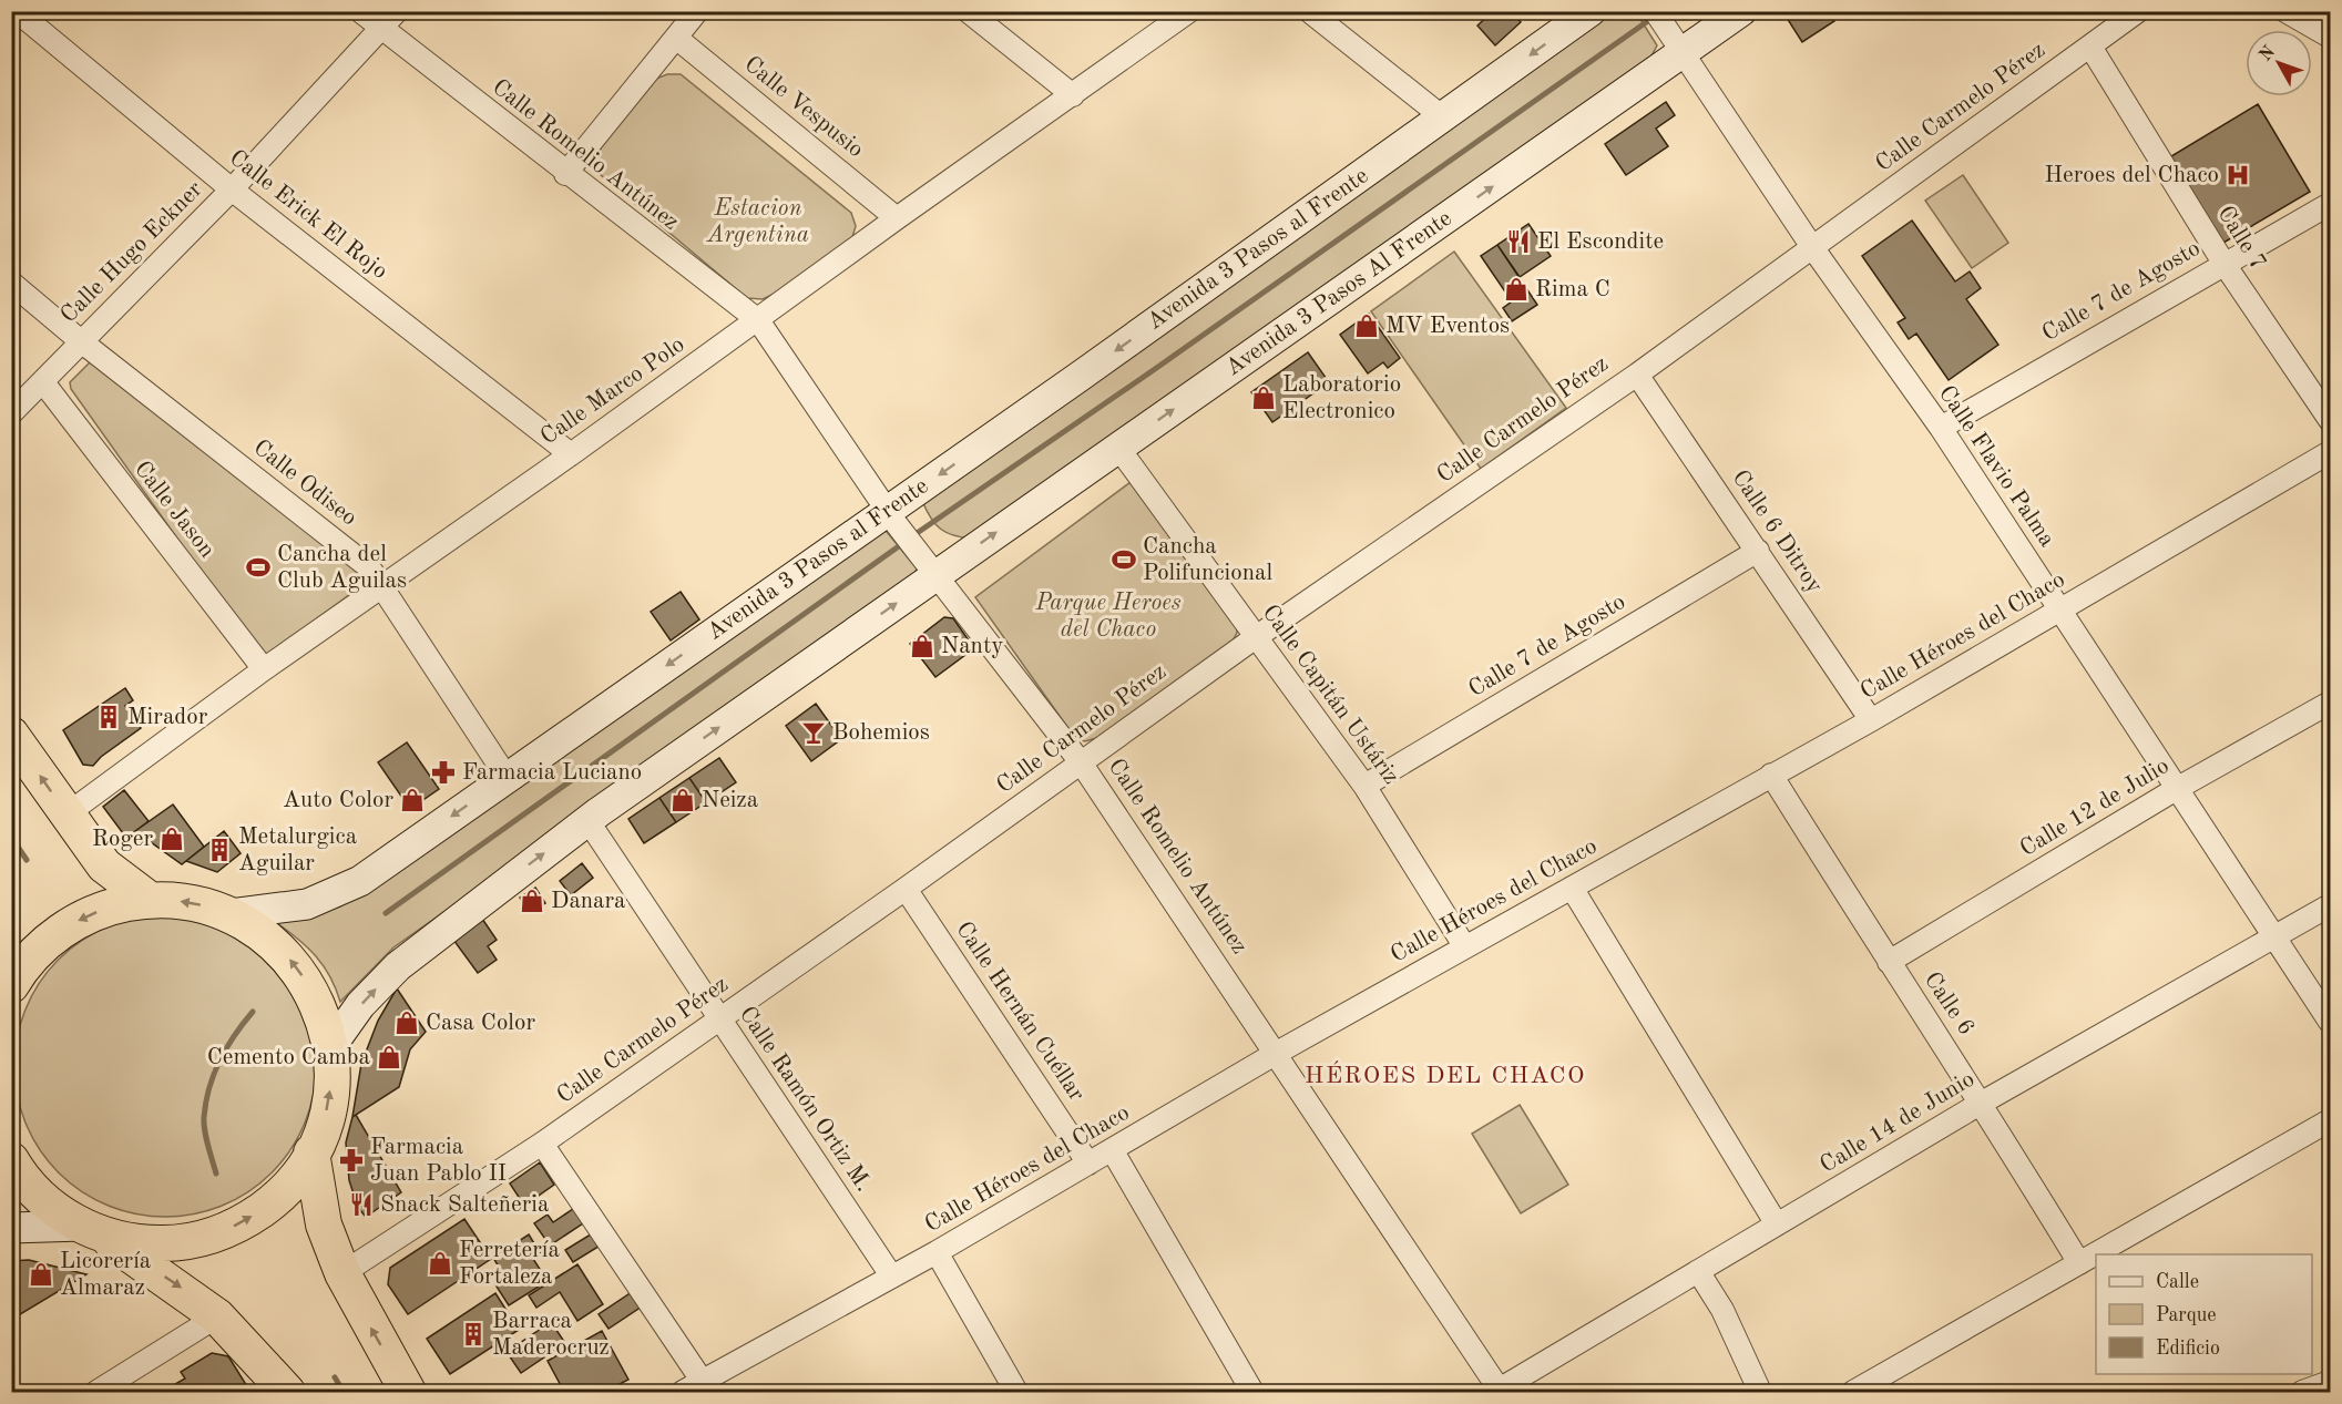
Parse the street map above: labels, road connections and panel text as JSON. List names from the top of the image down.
{
  "streets": {
    "main road": ["Avenida 3 Pasos al Frente", "Avenida 3 Pasos Al Frente"],
    "street": [
      "Calle Vespusio",
      "Calle Carmelo Pérez",
      "Calle Romelio Antúnez",
      "Calle Erick El Rojo",
      "Calle 7",
      "Calle Hugo Eckner",
      "Calle 7 de Agosto",
      "Calle Marco Polo",
      "Calle Flavio Palma",
      "Calle Odiseo",
      "Calle Jason",
      "Calle 6 Ditroy",
      "Calle Héroes del Chaco",
      "Calle Capitán Ustáriz",
      "Calle 12 de Julio",
      "Calle 6",
      "Calle Hernán Cuéllar",
      "Calle Ramón Ortiz M.",
      "Calle 14 de Junio"
    ]
  },
  "crossings": [
    ["Calle Vespusio", "Calle Marco Polo"],
    ["Calle Carmelo Pérez", "Calle Romelio Antúnez"],
    ["Calle Carmelo Pérez", "Calle 7"],
    ["Calle Carmelo Pérez", "Calle Flavio Palma"],
    ["Calle Carmelo Pérez", "Calle 6 Ditroy"],
    ["Calle Carmelo Pérez", "Calle Capitán Ustáriz"],
    ["Calle Carmelo Pérez", "Calle Hernán Cuéllar"],
    ["Calle Carmelo Pérez", "Calle Ramón Ortiz M."],
    ["Calle Romelio Antúnez", "Avenida 3 Pasos al Frente"],
    ["Calle Romelio Antúnez", "Calle Hugo Eckner"],
    ["Calle Romelio Antúnez", "Avenida 3 Pasos Al Frente"],
    ["Calle Romelio Antúnez", "Calle Marco Polo"],
    ["Calle Romelio Antúnez", "Calle Héroes del Chaco"],
    ["Calle Romelio Antúnez", "Calle 14 de Junio"],
    ["Calle Erick El Rojo", "Calle Hugo Eckner"],
    ["Calle Erick El Rojo", "Calle Marco Polo"],
    ["Calle 7", "Calle 7 de Agosto"],
    ["Avenida 3 Pasos al Frente", "Avenida 3 Pasos Al Frente"],
    ["Avenida 3 Pasos al Frente", "Calle Odiseo"],
    ["Calle Hugo Eckner", "Calle Odiseo"],
    ["Calle Hugo Eckner", "Calle Jason"],
    ["Calle 7 de Agosto", "Calle Flavio Palma"],
    ["Calle 7 de Agosto", "Calle 6 Ditroy"],
    ["Calle 7 de Agosto", "Calle Capitán Ustáriz"],
    ["Avenida 3 Pasos Al Frente", "Calle Flavio Palma"],
    ["Avenida 3 Pasos Al Frente", "Calle Capitán Ustáriz"],
    ["Calle Marco Polo", "Calle Odiseo"],
    ["Calle Marco Polo", "Calle Jason"],
    ["Calle Flavio Palma", "Calle Héroes del Chaco"],
    ["Calle Flavio Palma", "Calle 12 de Julio"],
    ["Calle Flavio Palma", "Calle 14 de Junio"],
    ["Calle 6 Ditroy", "Calle Héroes del Chaco"],
    ["Calle Héroes del Chaco", "Calle Capitán Ustáriz"],
    ["Calle Héroes del Chaco", "Calle 6"],
    ["Calle Héroes del Chaco", "Calle Hernán Cuéllar"],
    ["Calle Héroes del Chaco", "Calle Ramón Ortiz M."],
    ["Calle 12 de Julio", "Calle 6"],
    ["Calle 6", "Calle 14 de Junio"]
  ],
  "districts": ["HÉROES DEL CHACO"],
  "parks": ["Estacion Argentina", "Parque Heroes del Chaco"],
  "places": {
    "hospital": ["Heroes del Chaco"],
    "restaurant": ["El Escondite", "Snack Salteñeria"],
    "shop": [
      "Rima C",
      "MV Eventos",
      "Laboratorio Electronico",
      "Nanty",
      "Auto Color",
      "Neiza",
      "Roger",
      "Danara",
      "Casa Color",
      "Cemento Camba",
      "Ferretería Fortaleza",
      "Licorería Almaraz"
    ],
    "sports": ["Cancha Polifuncional", "Cancha del Club Aguilas"],
    "building": ["Mirador", "Metalurgica Aguilar", "Barraca Maderocruz"],
    "bar": ["Bohemios"],
    "pharmacy": ["Farmacia Luciano", "Farmacia Juan Pablo II"]
  },
  "legend": ["Calle", "Parque", "Edificio"],
  "north": "top left"
}
